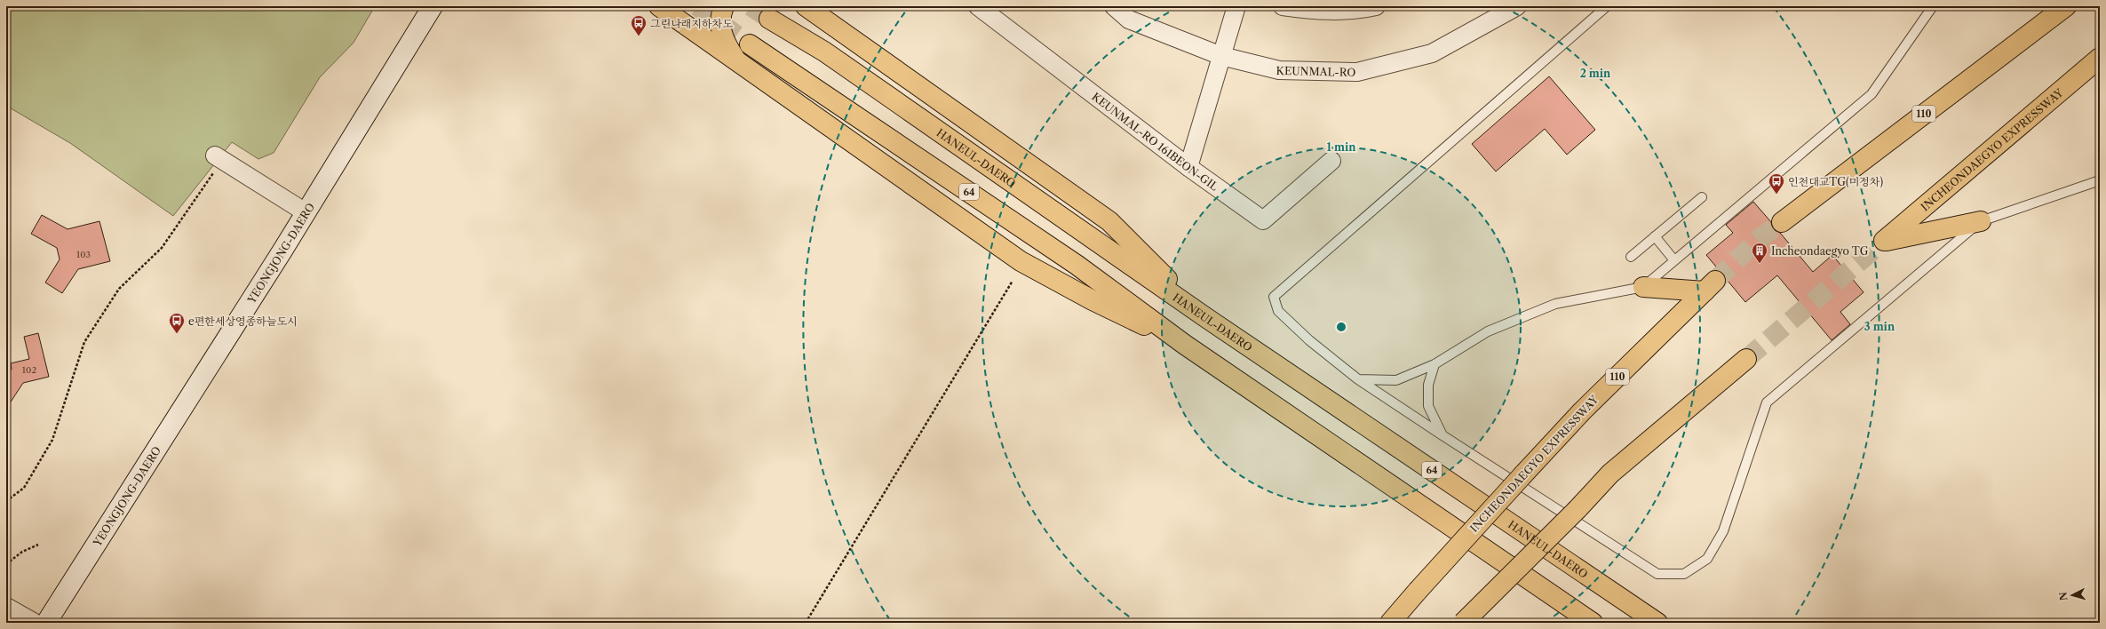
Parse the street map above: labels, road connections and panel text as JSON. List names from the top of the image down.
{
  "streets": {
    "highway": [
      "110",
      "INCHEONDAEGYO EXPRESSWAY",
      "HANEUL-DAERO",
      "64"
    ],
    "main road": ["YEONGJONG-DAERO"],
    "street": ["KEUNMAL-RO", "KEUNMAL-RO 161BEON-GIL"]
  },
  "places": {
    "bus stop": ["그린나래지하차도", "인천대교TG(미정차)", "e편한세상영종하늘도시"],
    "building": ["Incheondaegyo TG"]
  },
  "house_numbers": ["103", "102"],
  "north": "left",
  "rings": ["2 min", "1 min", "3 min"]
}
